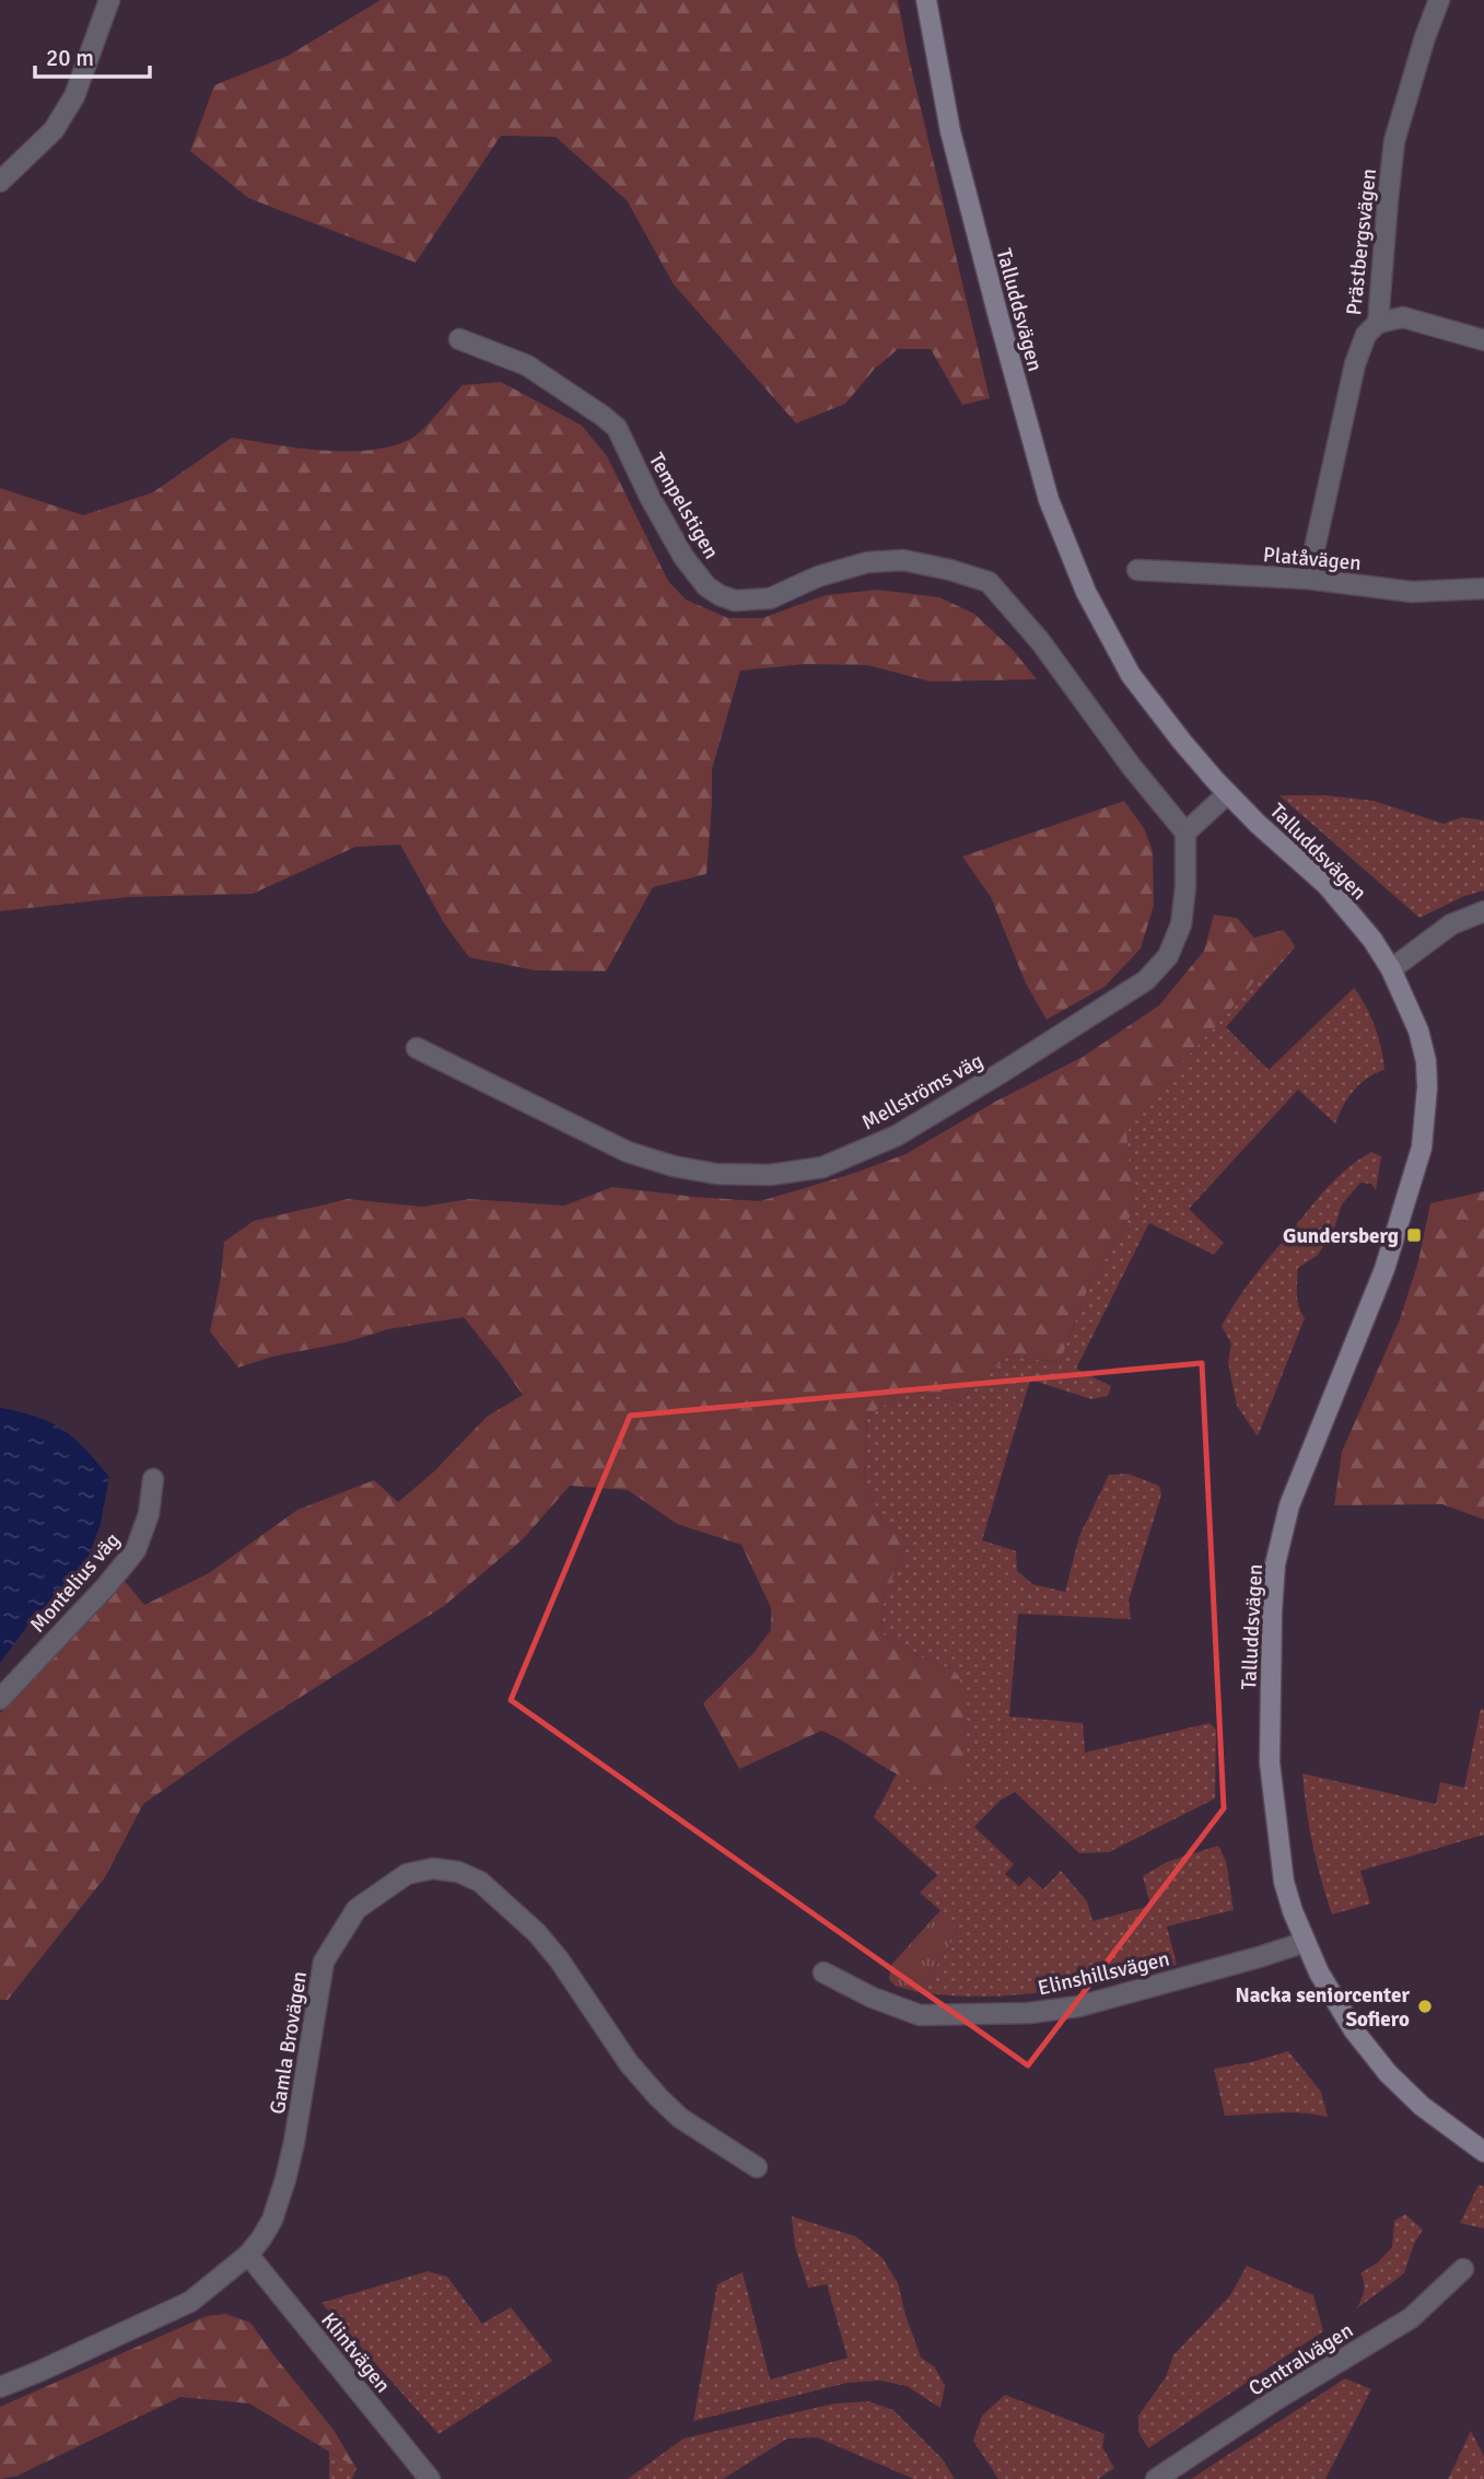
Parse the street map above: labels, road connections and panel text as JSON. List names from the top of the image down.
{
  "streets": {
    "street": [
      "Prästbergsvägen",
      "Talluddsvägen",
      "Tempelstigen",
      "Platåvägen",
      "Mellströms väg",
      "Montelius väg",
      "Elinshillsvägen",
      "Gamla Brovägen",
      "Klintvägen",
      "Centralvägen"
    ]
  },
  "crossings": [
    ["Prästbergsvägen", "Platåvägen"],
    ["Talluddsvägen", "Elinshillsvägen"],
    ["Tempelstigen", "Mellströms väg"],
    ["Gamla Brovägen", "Klintvägen"]
  ],
  "places": {
    "transit": ["Gundersberg"],
    "other": ["Nacka seniorcenter Sofiero"]
  },
  "scale_bar": "20 m"
}
